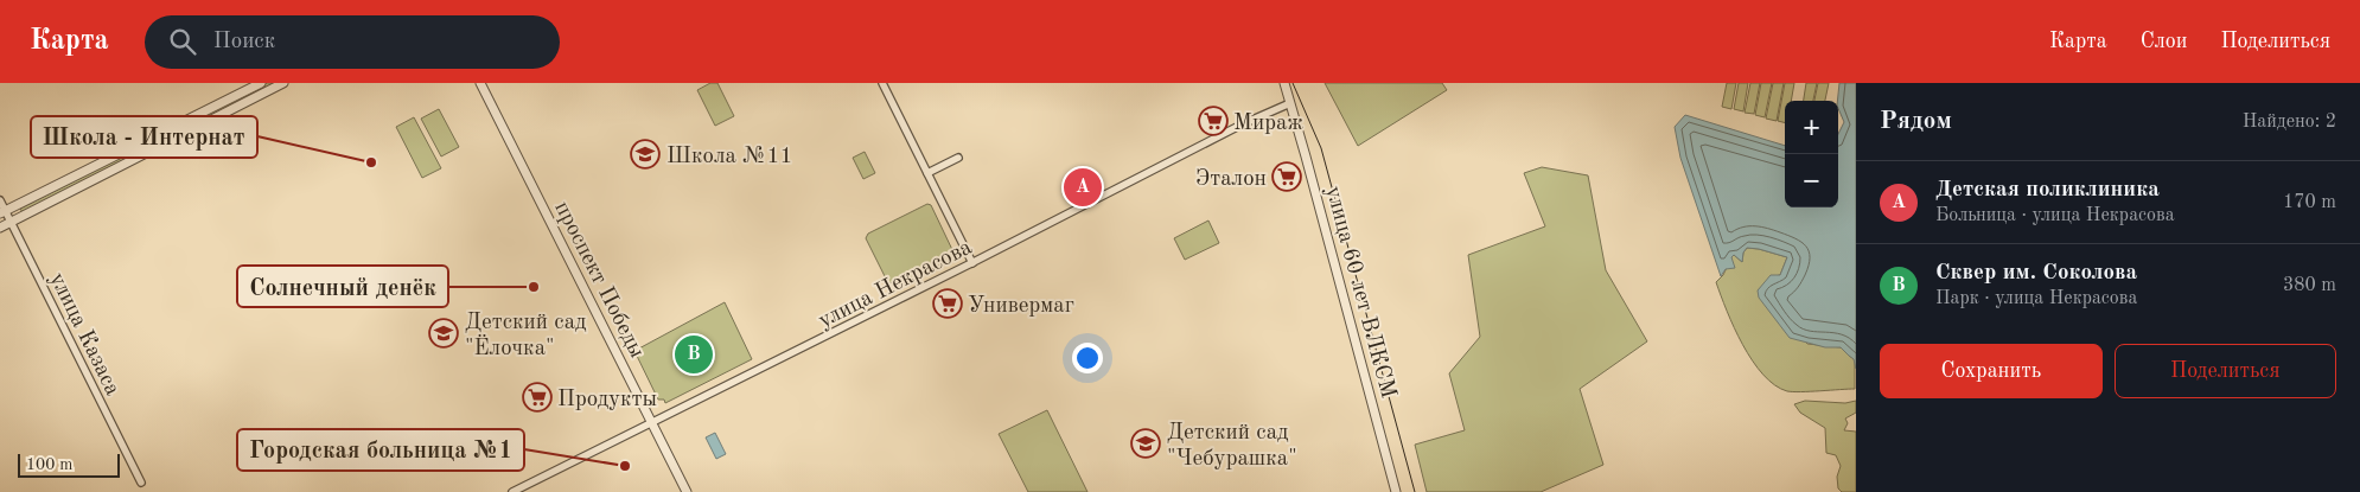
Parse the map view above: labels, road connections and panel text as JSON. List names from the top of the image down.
{
  "streets": {
    "street": [
      "проспект Победы",
      "улица Некрасова",
      "улица 60 лет ВЛКСМ",
      "улица Казаса"
    ]
  },
  "crossings": [
    ["проспект Победы", "улица Некрасова"],
    ["улица Некрасова", "улица 60 лет ВЛКСМ"]
  ],
  "places": {
    "supermarket": [
      "Мираж",
      "Эталон",
      "Универмаг",
      "Продукты"
    ],
    "school or university": ["Школа №11", "Детский сад \"Ёлочка\"", "Детский сад \"Чебурашка\""],
    "other": ["Школа - Интернат", "Солнечный денёк", "Городская больница №1"]
  },
  "scale_bar": "100 m",
  "page": {
    "header": "Карта",
    "search": "Поиск",
    "nav": ["Карта", "Слои", "Поделиться"],
    "heading": ["Рядом", "Найдено: 2"],
    "map_buttons": ["+", "−"],
    "list": [
      {
        "mark": "A",
        "name": "Детская поликлиника",
        "note": "Больница · улица Некрасова",
        "value": "170 m"
      },
      {
        "mark": "B",
        "name": "Сквер им. Соколова",
        "note": "Парк · улица Некрасова",
        "value": "380 m"
      }
    ],
    "pins": ["A", "B"],
    "buttons": ["Сохранить", "Поделиться"],
    "scale": "100 m"
  }
}
